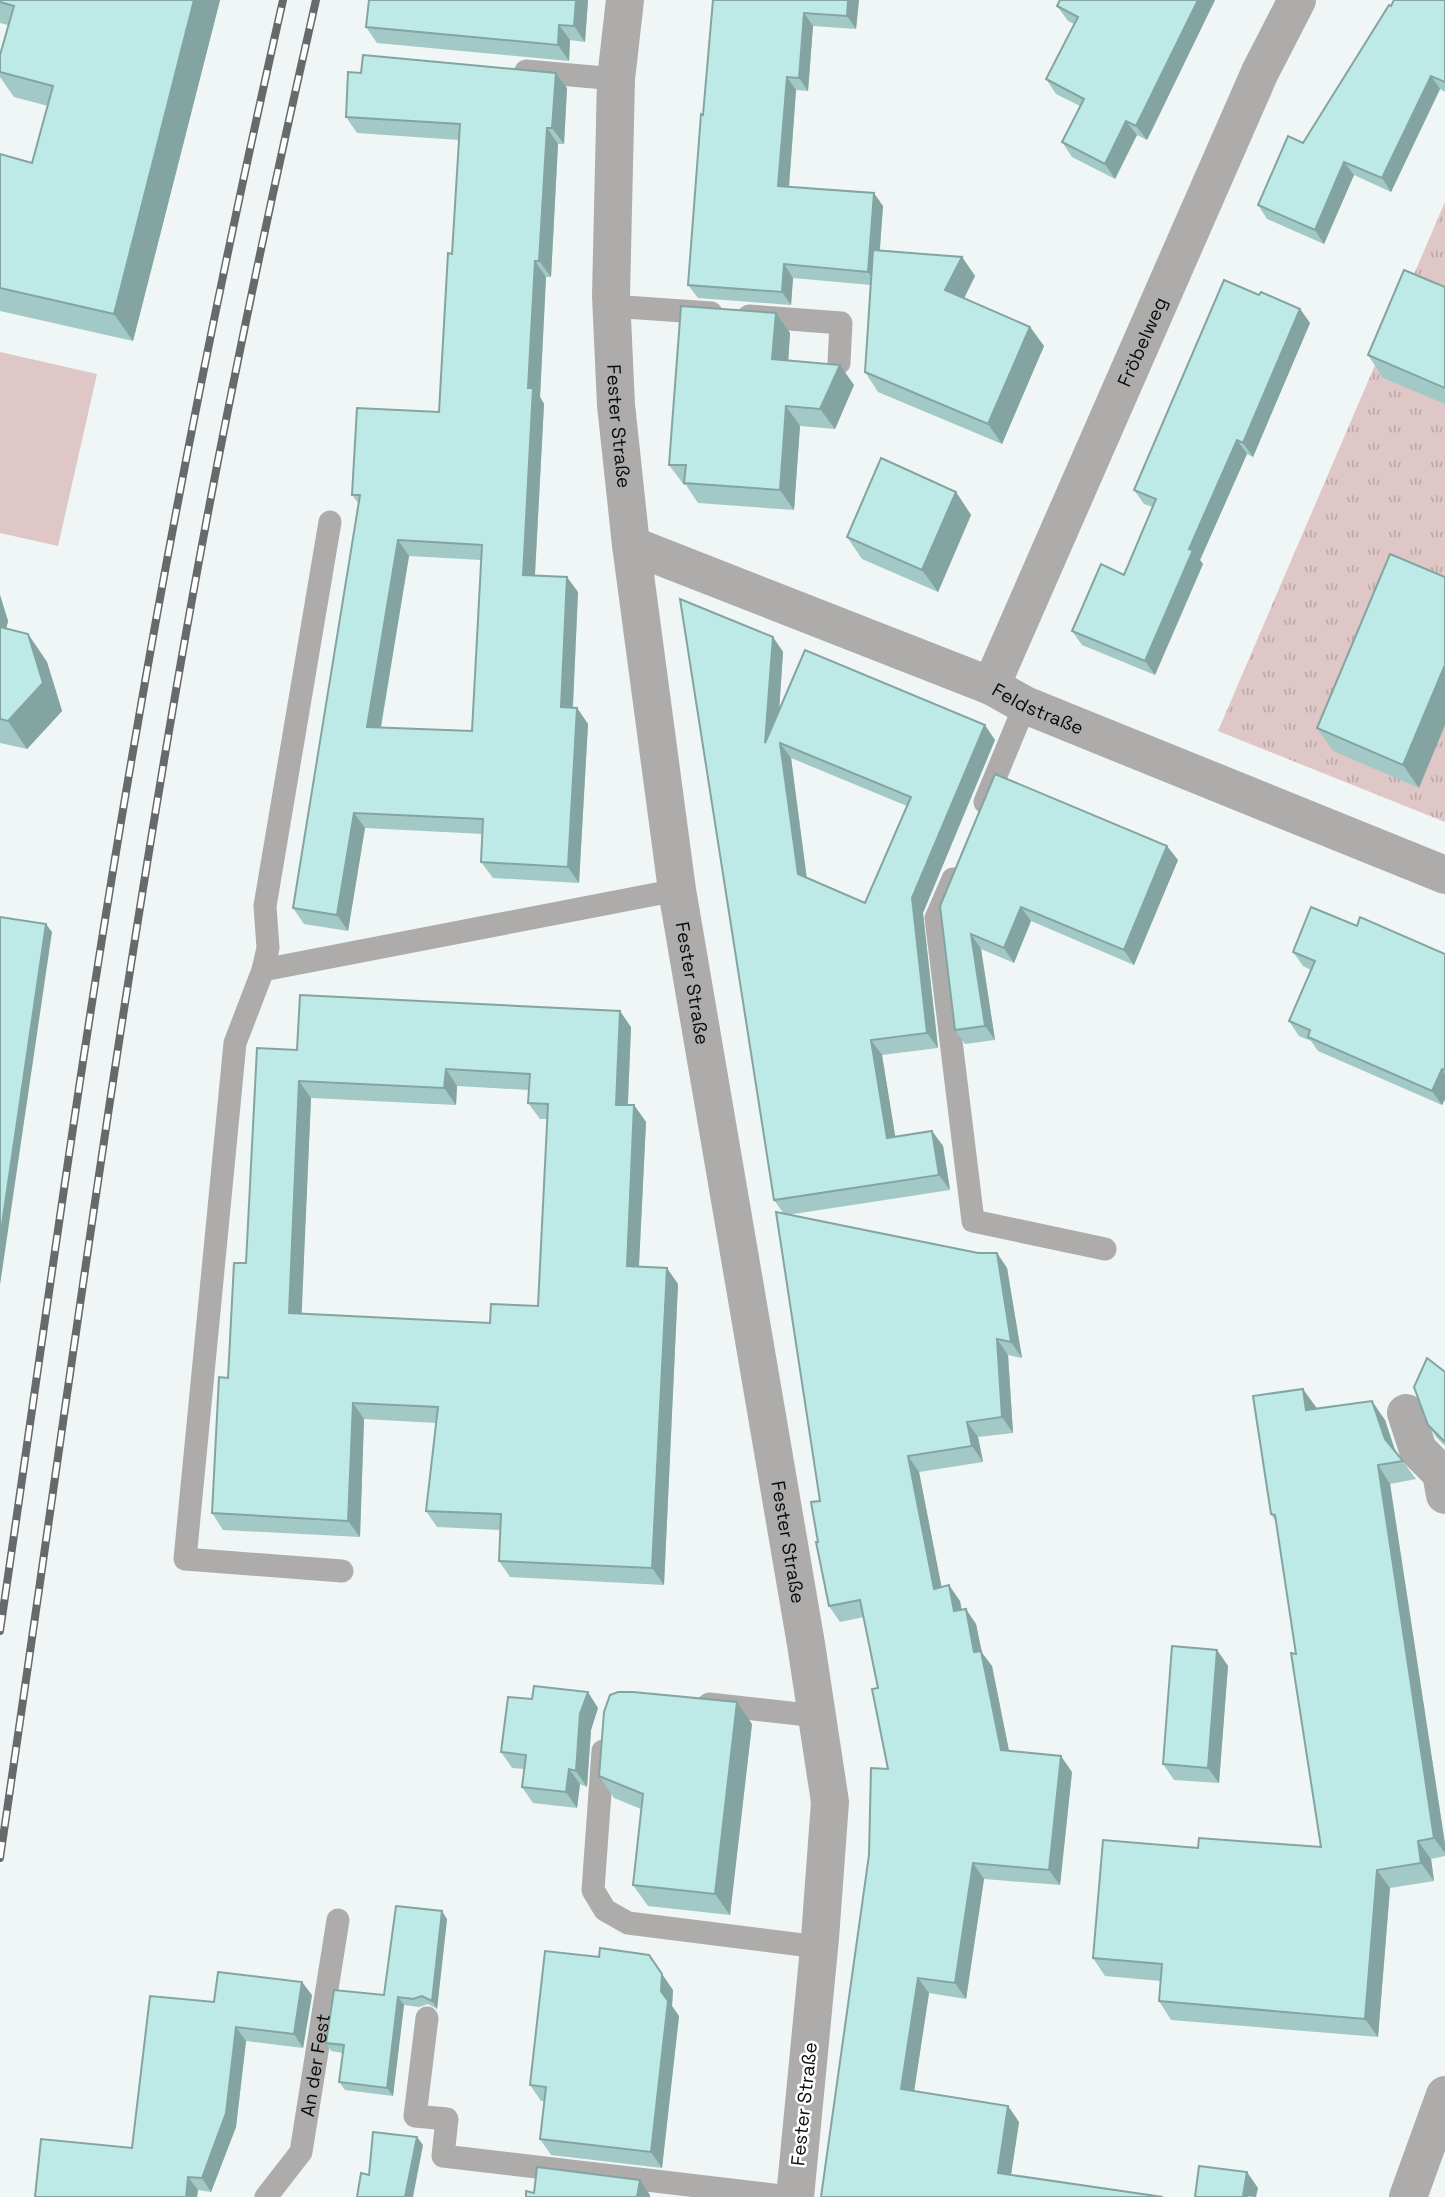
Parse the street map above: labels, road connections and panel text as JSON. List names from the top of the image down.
{
  "streets": {
    "street": ["Fröbelweg", "Fester Straße", "Feldstraße"],
    "lane": ["An der Fest"]
  },
  "crossings": [
    ["Fröbelweg", "Feldstraße"],
    ["Fester Straße", "Feldstraße"]
  ]
}
